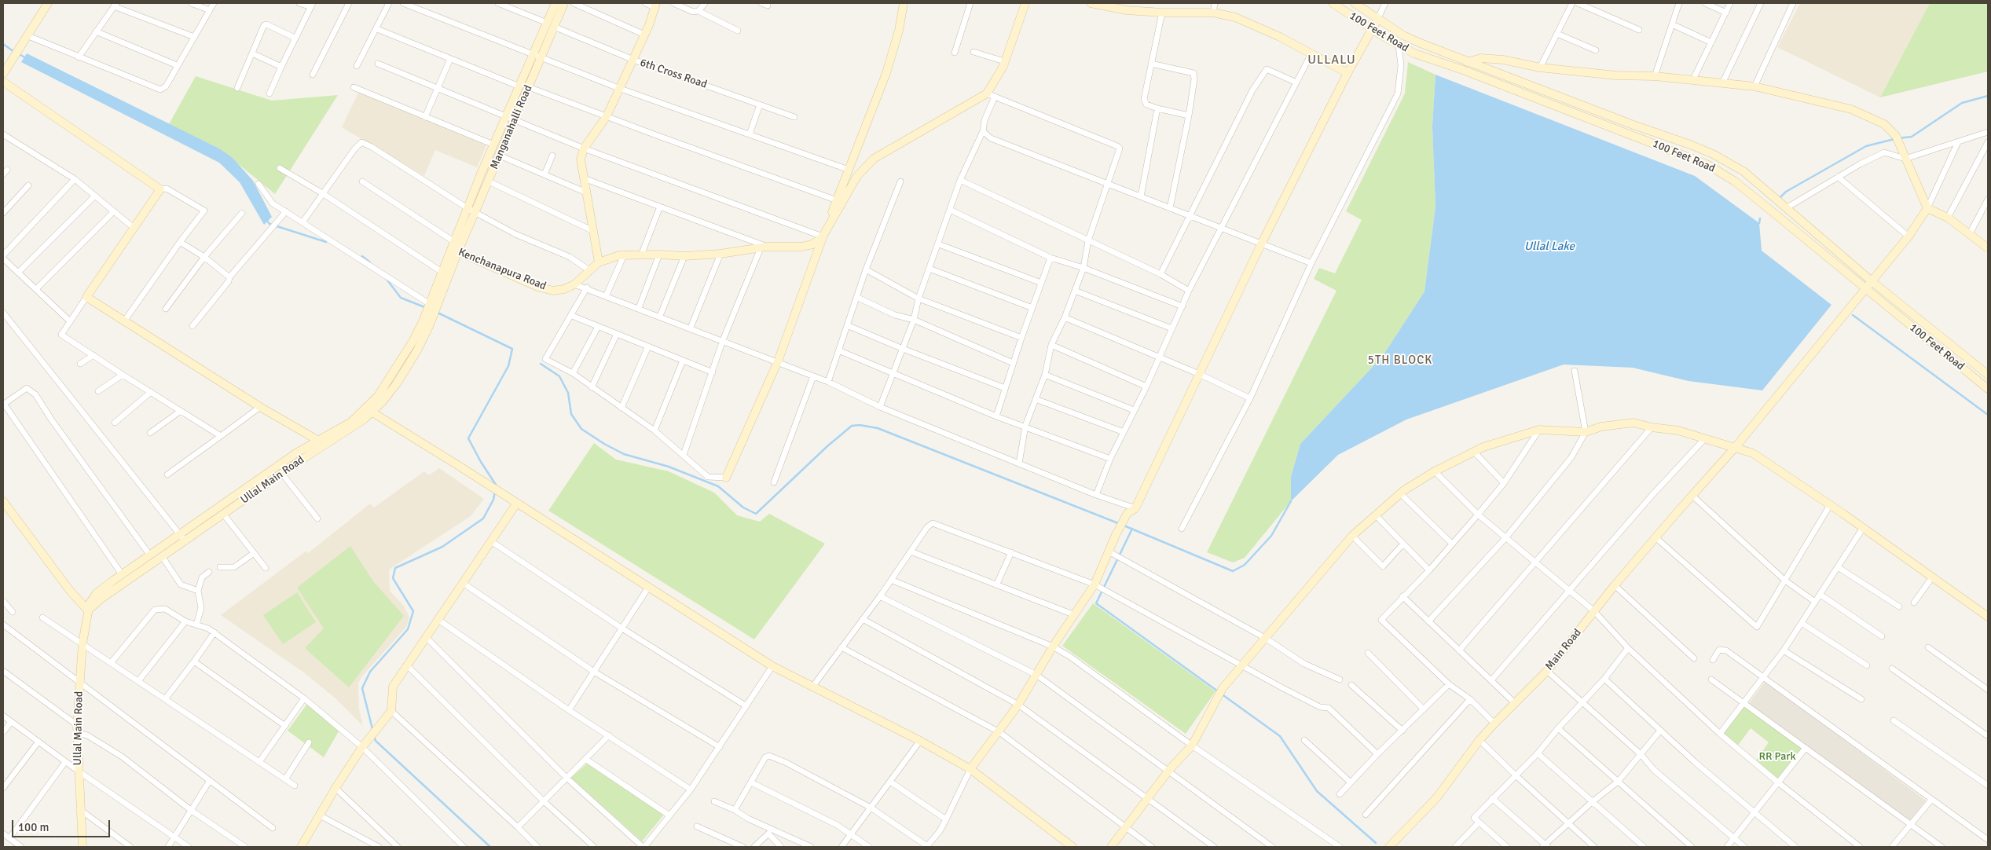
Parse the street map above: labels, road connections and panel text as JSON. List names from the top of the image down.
{
  "streets": {
    "street": [
      "100 Feet Road",
      "6th Cross Road",
      "Manganahalli Road",
      "Kenchanapura Road",
      "Ullal Main Road",
      "Main Road"
    ]
  },
  "crossings": [
    ["100 Feet Road", "Main Road"],
    ["6th Cross Road", "Manganahalli Road"],
    ["Manganahalli Road", "Kenchanapura Road"],
    ["Kenchanapura Road", "Ullal Main Road"]
  ],
  "districts": ["ULLALU", "5TH BLOCK"],
  "water": ["Ullal Lake"],
  "parks": ["RR Park"],
  "scale_bar": "100 m"
}
